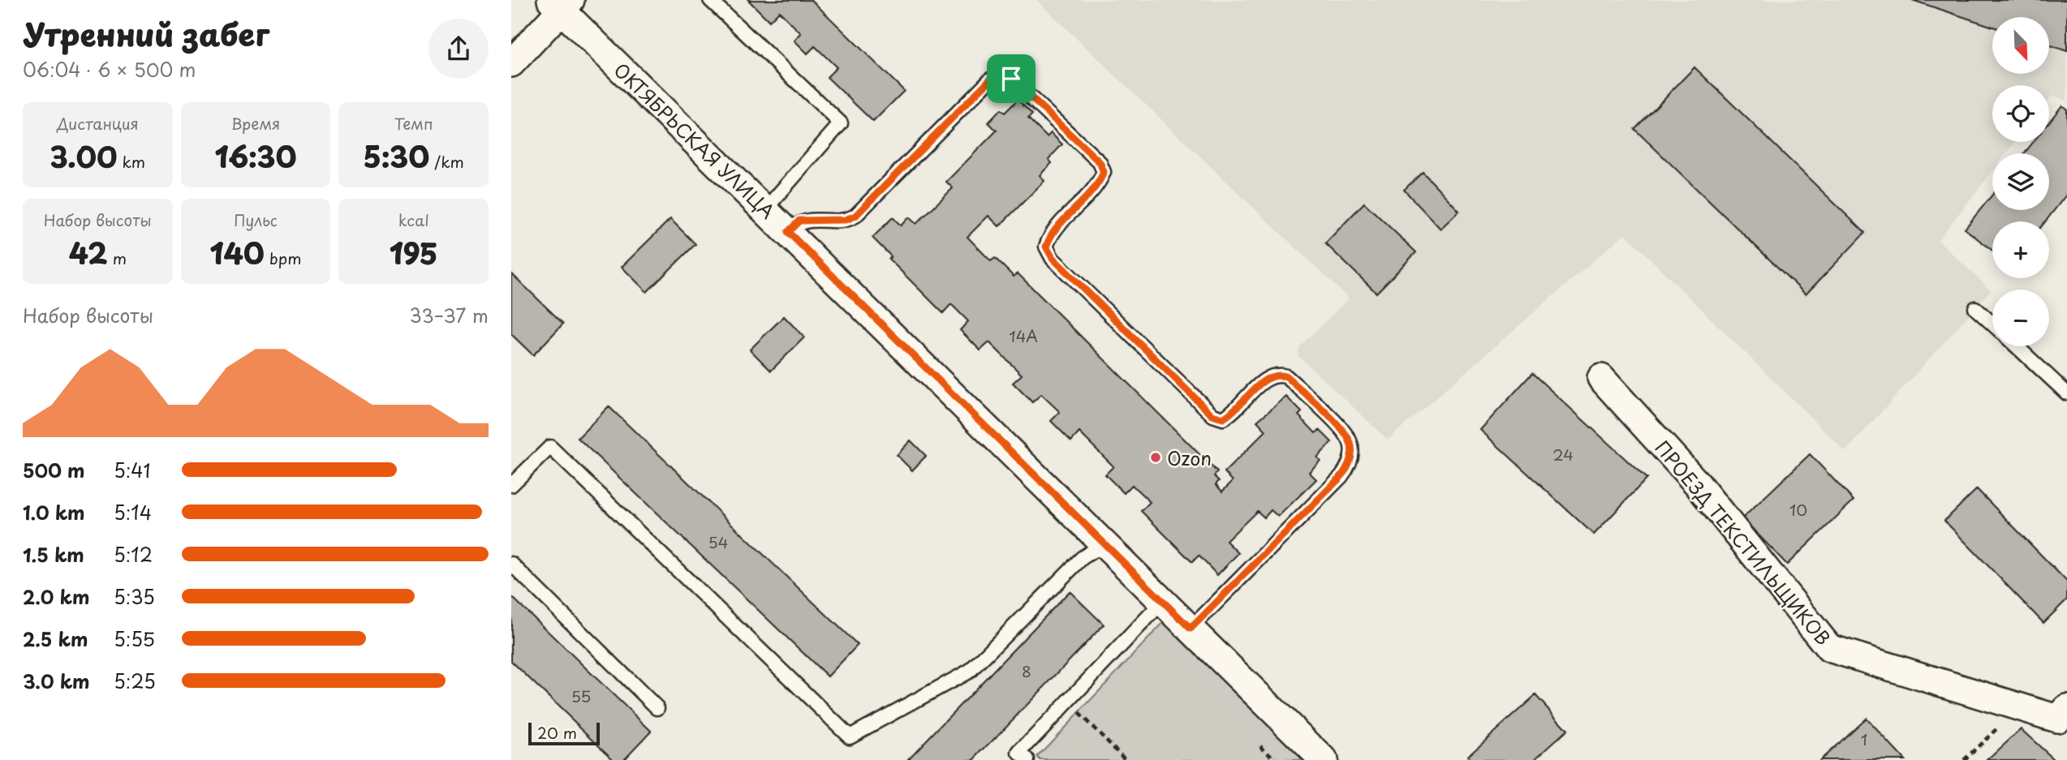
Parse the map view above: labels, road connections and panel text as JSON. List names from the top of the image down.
{
  "streets": {
    "street": ["ОКТЯБРЬСКАЯ УЛИЦА", "ПРОЕЗД ТЕКСТИЛЬЩИКОВ"]
  },
  "places": ["Ozon"],
  "house_numbers": [
    "14А",
    "24",
    "10",
    "54",
    "8",
    "55",
    "1"
  ],
  "scale_bar": "20 m",
  "north": "bottom right",
  "page": {
    "heading": ["Утренний забег", "06:04 · 6 × 500 m"],
    "map_buttons": ["+", "−"],
    "stats": [
      ["Дистанция", "3.00 km"],
      ["Время", "16:30"],
      ["Темп", "5:30 /km"],
      ["Набор высоты", "42 m"],
      ["Пульс", "140 bpm"],
      ["kcal", "195"]
    ],
    "chart": ["Набор высоты", "33–37 m"],
    "list": [
      {
        "name": "500 m",
        "note": "5:41"
      },
      {
        "name": "1.0 km",
        "note": "5:14"
      },
      {
        "name": "1.5 km",
        "note": "5:12"
      },
      {
        "name": "2.0 km",
        "note": "5:35"
      },
      {
        "name": "2.5 km",
        "note": "5:55"
      },
      {
        "name": "3.0 km",
        "note": "5:25"
      }
    ],
    "scale": "20 m"
  }
}
